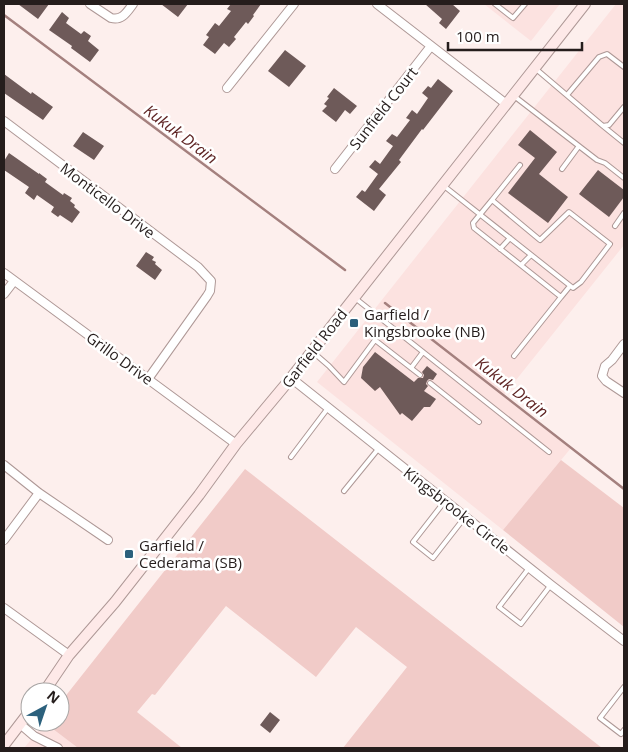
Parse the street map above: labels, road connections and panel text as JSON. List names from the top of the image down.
{
  "streets": {
    "main road": ["Garfield Road"],
    "street": [
      "Sunfield Court",
      "Monticello Drive",
      "Grillo Drive",
      "Kingsbrooke Circle"
    ]
  },
  "crossings": [
    ["Monticello Drive", "Grillo Drive"],
    ["Garfield Road", "Grillo Drive"],
    ["Garfield Road", "Kingsbrooke Circle"]
  ],
  "water": ["Kukuk Drain"],
  "places": {
    "transit": ["Garfield / Kingsbrooke (NB)", "Garfield / Cederama (SB)"]
  },
  "scale_bar": "100 m",
  "north": "top right"
}
